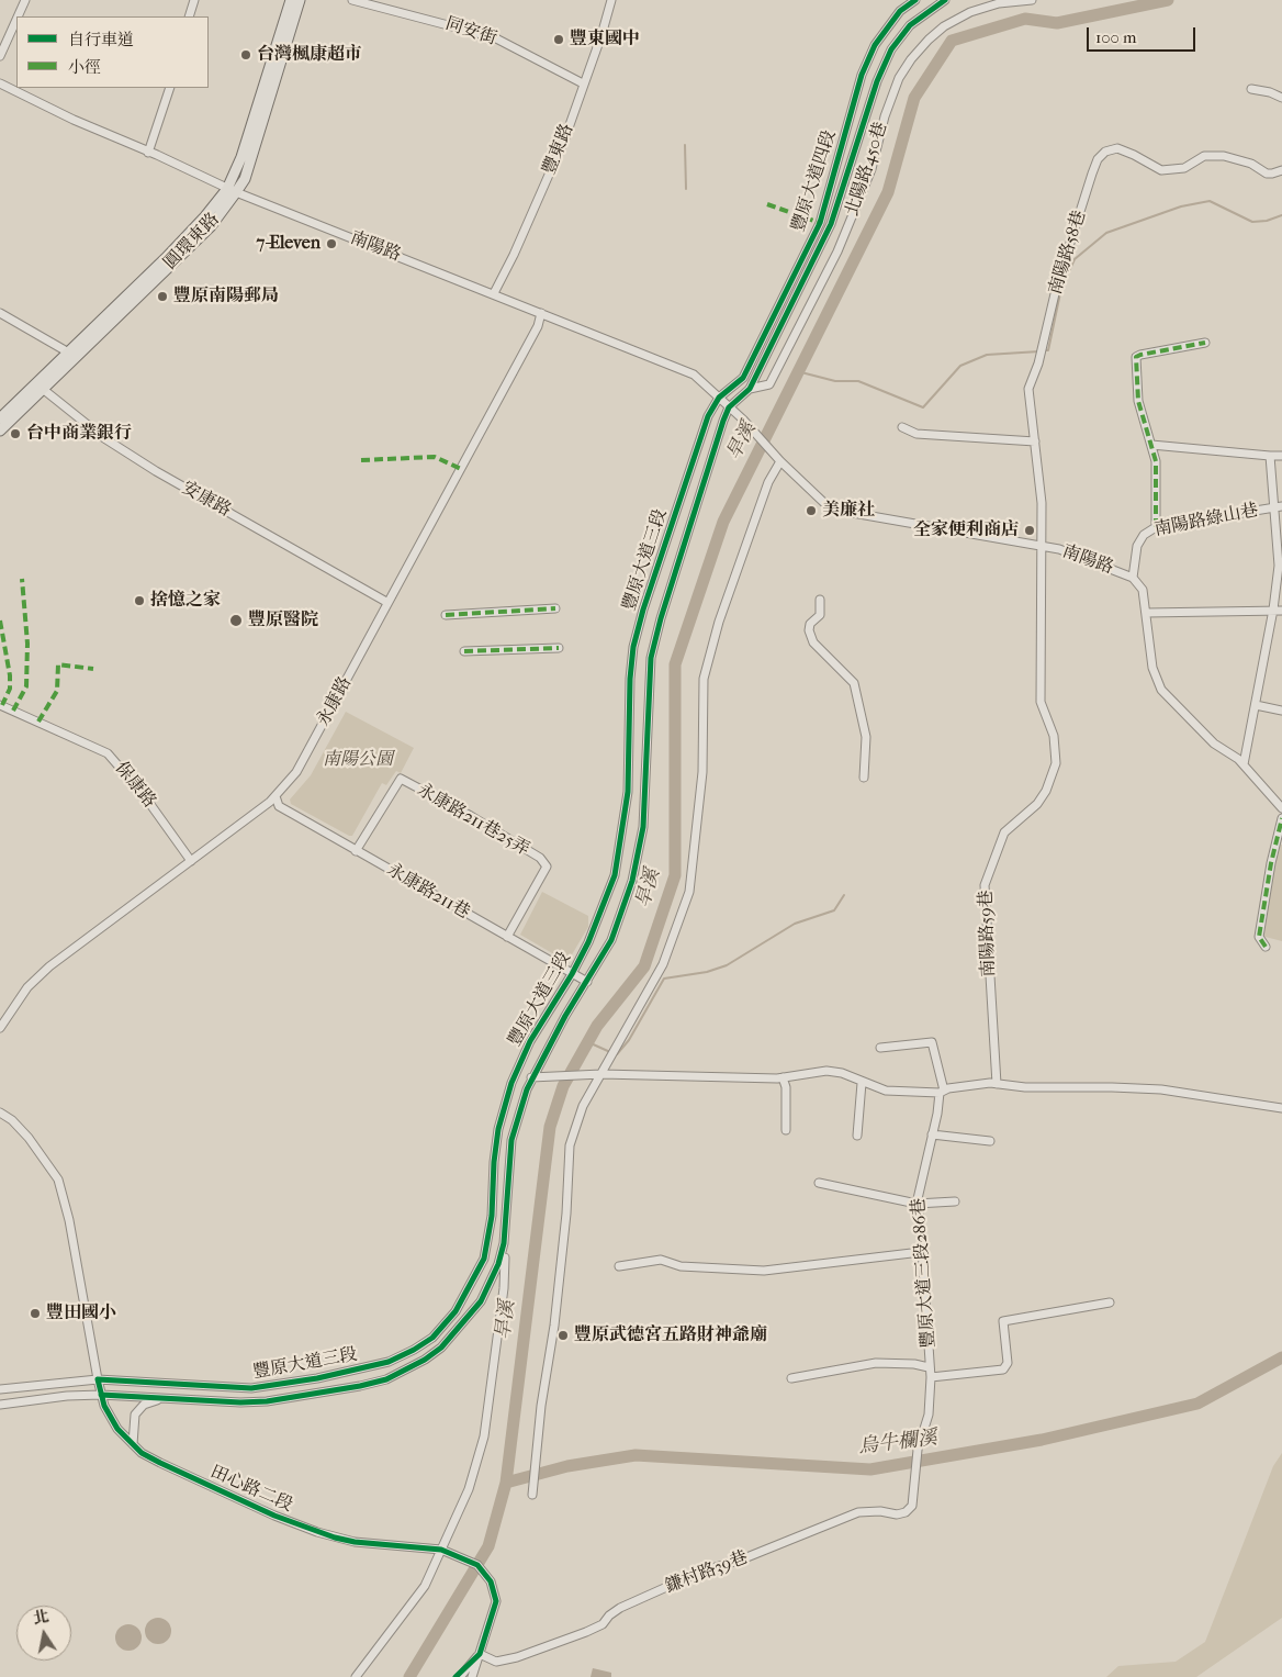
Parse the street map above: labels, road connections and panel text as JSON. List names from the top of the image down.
{
  "streets": {
    "main road": ["圓環東路"],
    "street": [
      "同安街",
      "豐東路",
      "北陽路450巷",
      "豐原大道四段",
      "南陽路",
      "南陽路58巷",
      "安康路",
      "南陽路綠山巷",
      "豐原大道三段",
      "永康路",
      "保康路",
      "永康路211巷25弄",
      "永康路211巷",
      "南陽路59巷",
      "豐原大道三段286巷",
      "田心路二段",
      "鎌村路39巷"
    ]
  },
  "crossings": [
    ["同安街", "豐東路"],
    ["豐東路", "南陽路"],
    ["北陽路450巷", "豐原大道四段"],
    ["豐原大道四段", "南陽路"],
    ["豐原大道四段", "豐原大道三段"],
    ["圓環東路", "南陽路"],
    ["圓環東路", "安康路"],
    ["南陽路", "南陽路58巷"],
    ["南陽路", "南陽路綠山巷"],
    ["南陽路", "豐原大道三段"],
    ["南陽路", "永康路"],
    ["南陽路", "南陽路59巷"],
    ["南陽路58巷", "南陽路59巷"],
    ["安康路", "永康路"],
    ["豐原大道三段", "永康路211巷"],
    ["豐原大道三段", "田心路二段"],
    ["永康路", "保康路"],
    ["永康路", "永康路211巷"],
    ["永康路211巷25弄", "永康路211巷"],
    ["豐原大道三段286巷", "鎌村路39巷"],
    ["田心路二段", "鎌村路39巷"]
  ],
  "water": ["旱溪", "烏牛欄溪"],
  "parks": ["南陽公園"],
  "places": [
    "豐東國中",
    "台灣楓康超市",
    "7-Eleven",
    "豐原南陽郵局",
    "台中商業銀行",
    "美廉社",
    "全家便利商店",
    "捨憶之家",
    "豐原醫院",
    "豐田國小",
    "豐原武德宮五路財神爺廟"
  ],
  "legend": ["自行車道", "小徑"],
  "scale_bar": "100 m",
  "north": "top"
}
